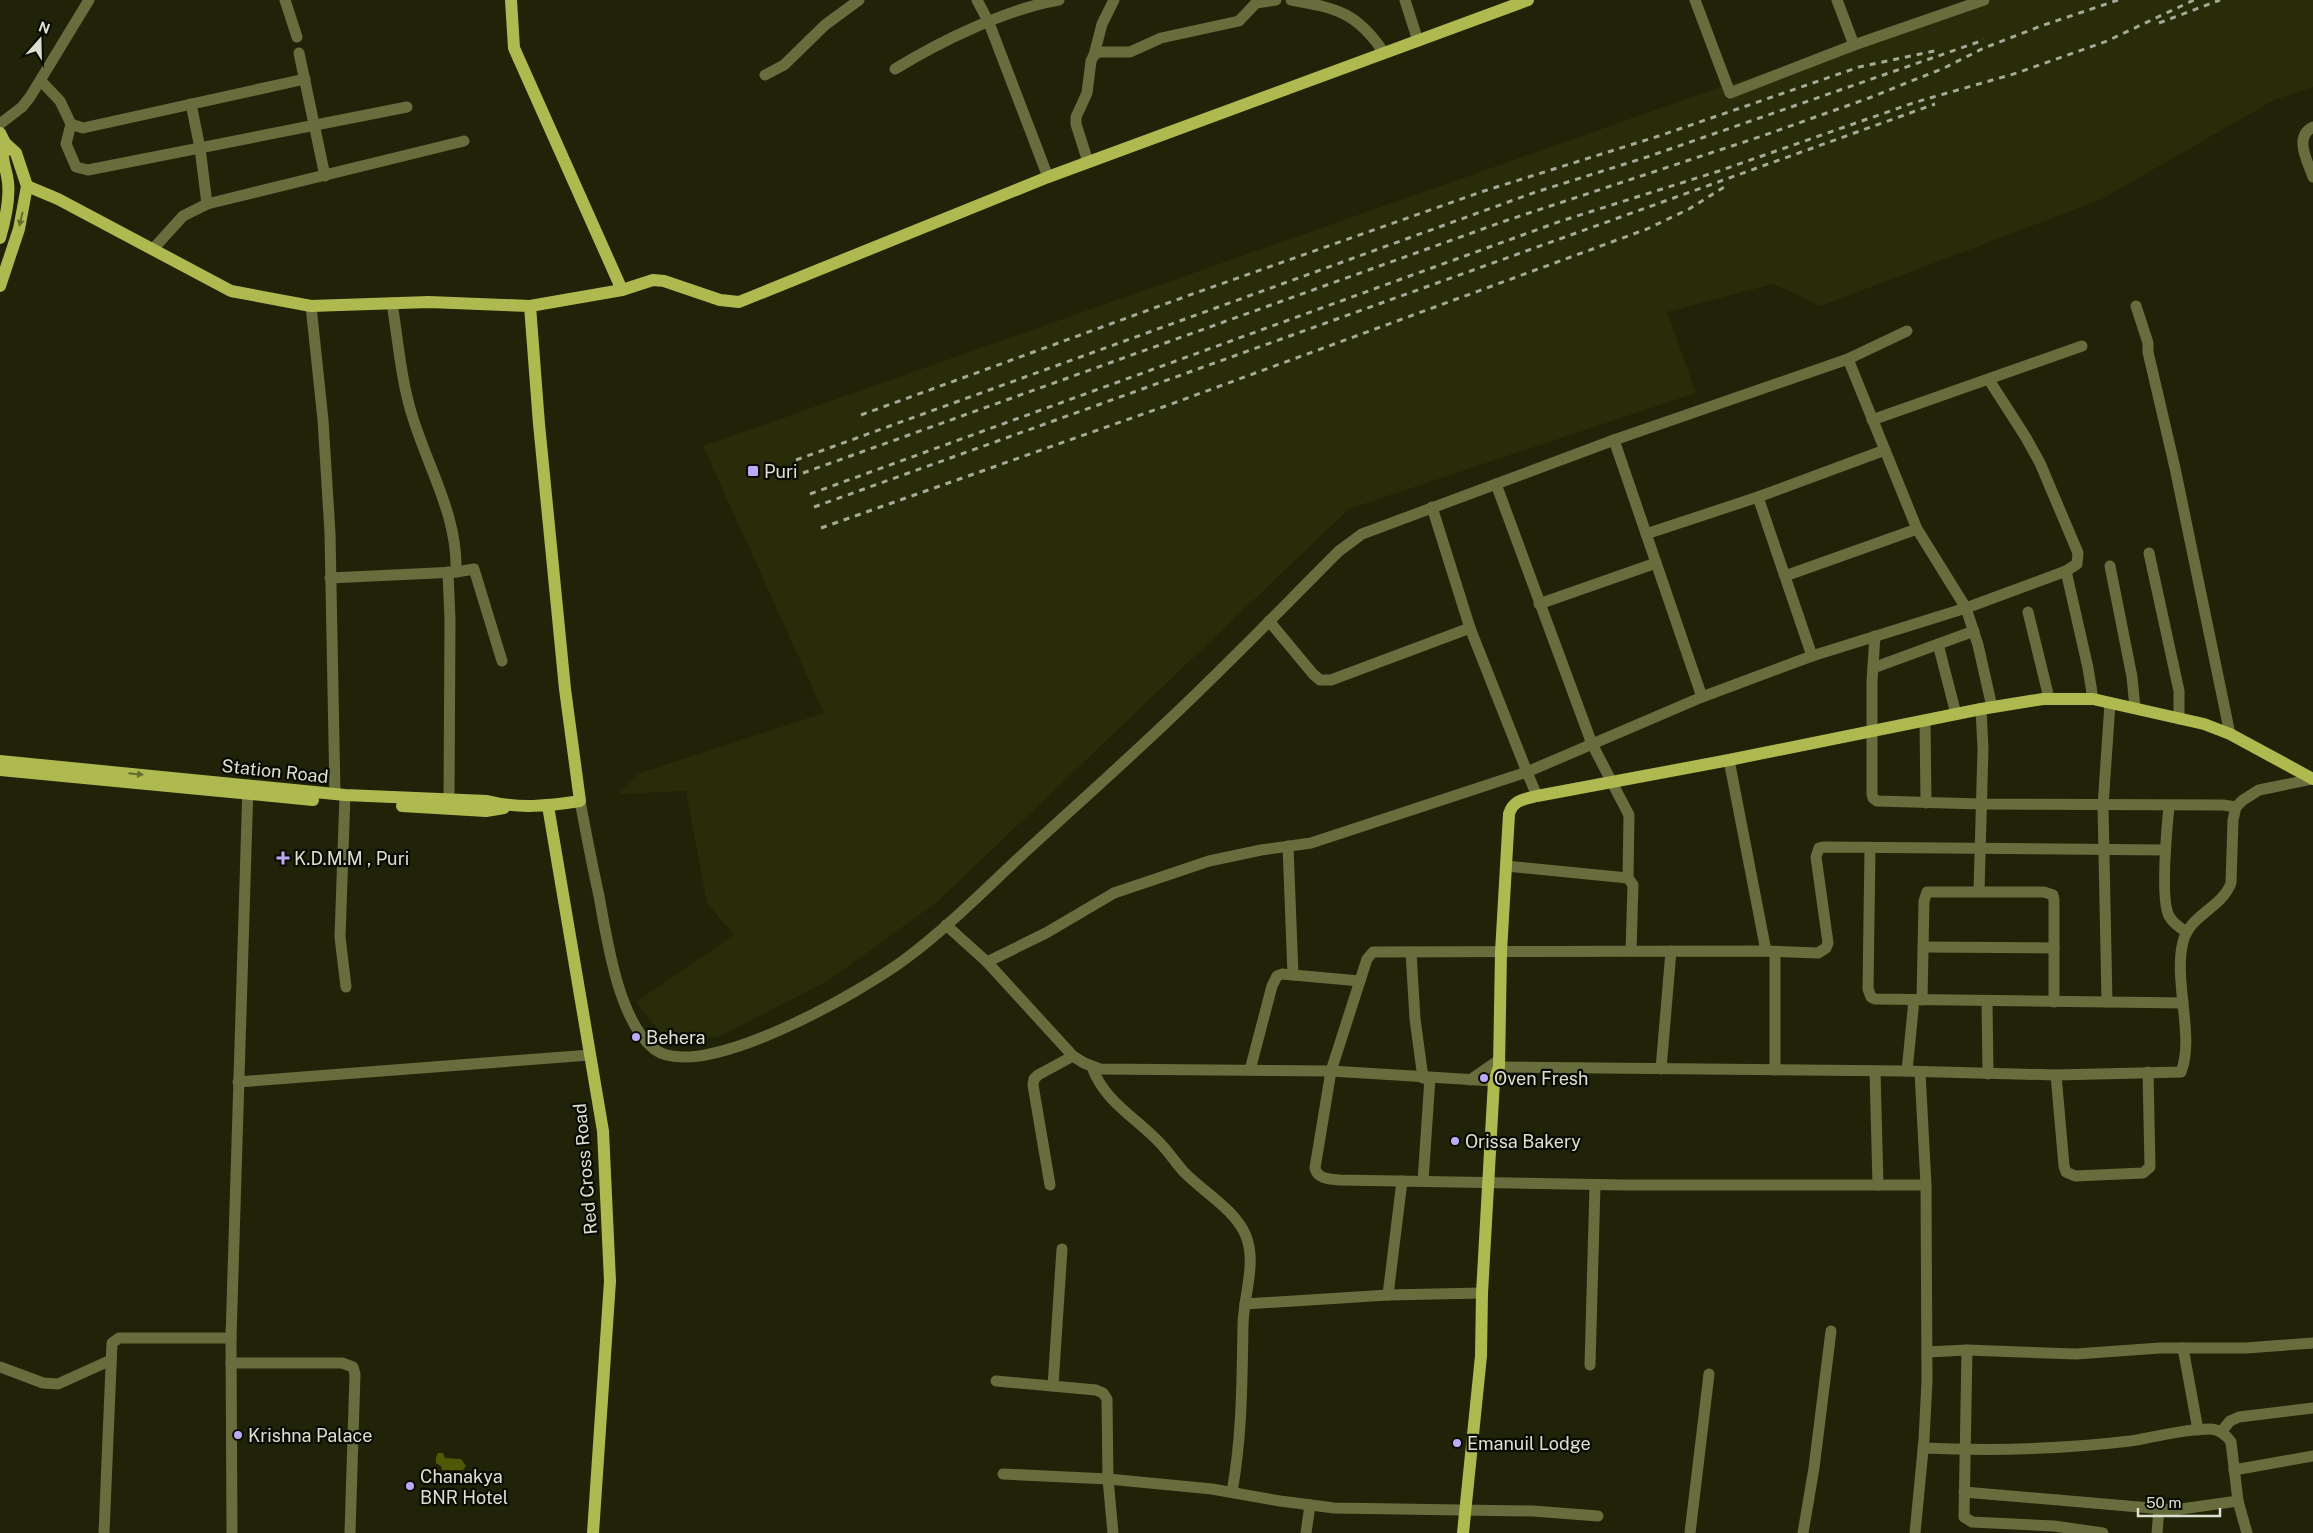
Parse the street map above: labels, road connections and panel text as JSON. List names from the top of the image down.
{
  "streets": {
    "main road": ["Station Road", "Red Cross Road"]
  },
  "crossings": [
    ["Station Road", "Red Cross Road"]
  ],
  "places": {
    "transit": ["Puri"],
    "health": ["K.D.M.M , Puri"],
    "other": [
      "Behera",
      "Oven Fresh",
      "Orissa Bakery",
      "Krishna Palace",
      "Emanuil Lodge",
      "Chanakya BNR Hotel"
    ]
  },
  "scale_bar": "50 m",
  "north": "top"
}
